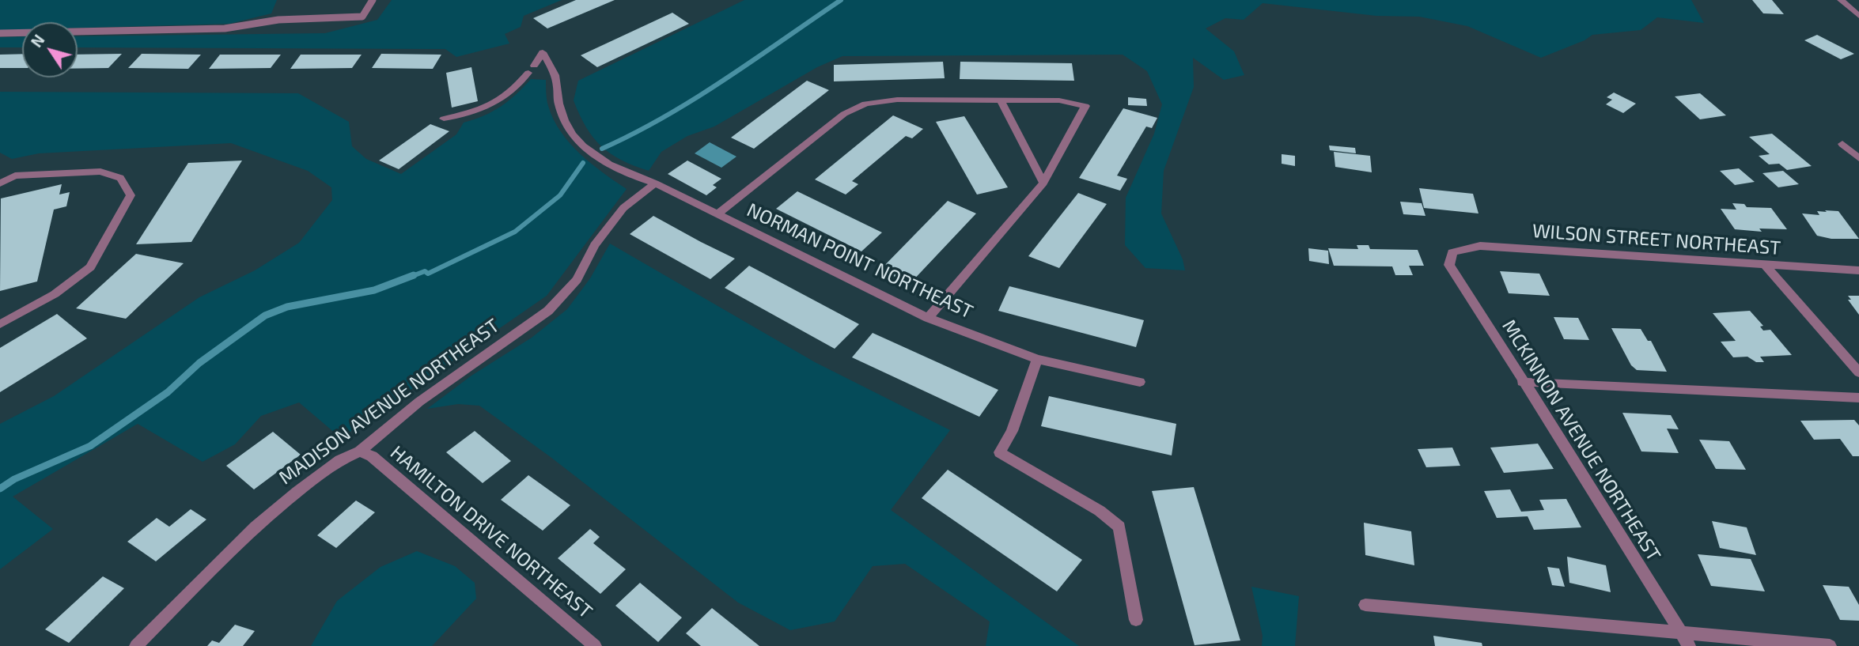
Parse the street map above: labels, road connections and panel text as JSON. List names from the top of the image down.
{
  "streets": {
    "street": [
      "WILSON STREET NORTHEAST",
      "NORMAN POINT NORTHEAST",
      "MADISON AVENUE NORTHEAST",
      "MCKINNON AVENUE NORTHEAST",
      "HAMILTON DRIVE NORTHEAST"
    ]
  },
  "crossings": [
    ["WILSON STREET NORTHEAST", "MCKINNON AVENUE NORTHEAST"],
    ["NORMAN POINT NORTHEAST", "MADISON AVENUE NORTHEAST"],
    ["MADISON AVENUE NORTHEAST", "HAMILTON DRIVE NORTHEAST"]
  ],
  "north": "top left"
}
